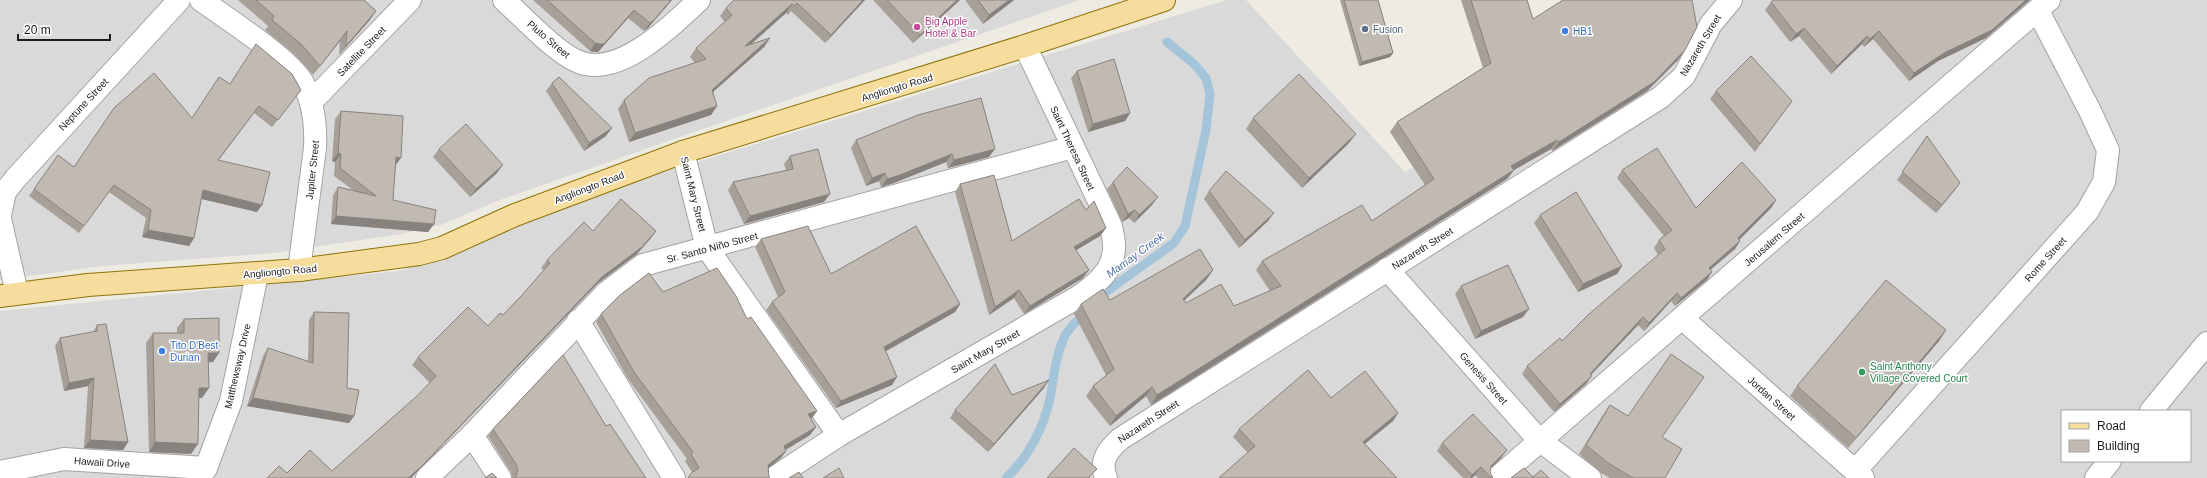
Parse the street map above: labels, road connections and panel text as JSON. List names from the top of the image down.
{
  "streets": {
    "main road": ["Angliongto Road"],
    "street": [
      "Pluto Street",
      "Nazareth Street",
      "Satellite Street",
      "Neptune Street",
      "Saint Theresa Street",
      "Jupiter Street",
      "Saint Mary Street",
      "Jerusalem Street",
      "Sr. Santo Niño Street",
      "Rome Street",
      "Matthewsway Drive",
      "Genesis Street",
      "Jordan Street",
      "Hawaii Drive"
    ]
  },
  "crossings": [
    ["Nazareth Street", "Genesis Street"],
    ["Satellite Street", "Jupiter Street"],
    ["Angliongto Road", "Saint Theresa Street"],
    ["Angliongto Road", "Jupiter Street"],
    ["Angliongto Road", "Saint Mary Street"],
    ["Angliongto Road", "Matthewsway Drive"],
    ["Saint Theresa Street", "Saint Mary Street"],
    ["Saint Theresa Street", "Sr. Santo Niño Street"],
    ["Saint Mary Street", "Sr. Santo Niño Street"],
    ["Jerusalem Street", "Rome Street"],
    ["Jerusalem Street", "Genesis Street"],
    ["Jerusalem Street", "Jordan Street"],
    ["Rome Street", "Jordan Street"],
    ["Matthewsway Drive", "Hawaii Drive"]
  ],
  "water": ["Mamay Creek"],
  "places": [
    "Big Apple Hotel & Bar",
    "Fusion",
    "HB1",
    "Tito D'Best Durian",
    "Saint Anthony Village Covered Court"
  ],
  "legend": ["Road", "Building"],
  "scale_bar": "20 m"
}
